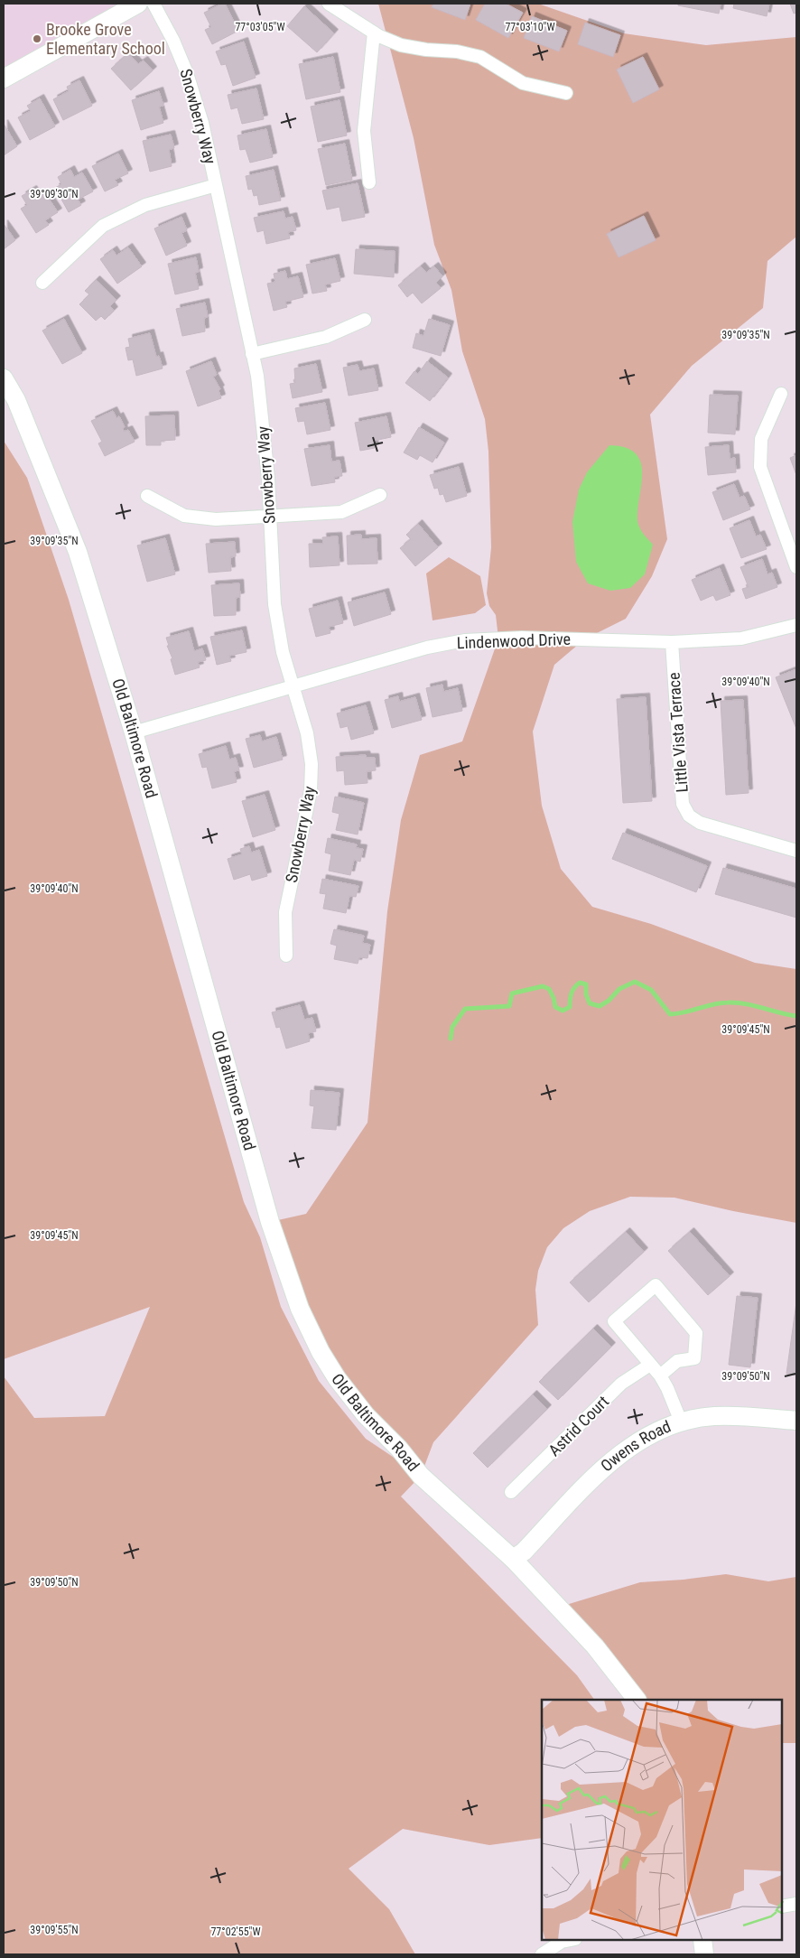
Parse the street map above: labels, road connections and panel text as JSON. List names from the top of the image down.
{
  "streets": {
    "street": [
      "Snowberry Way",
      "Lindenwood Drive",
      "Little Vista Terrace",
      "Old Baltimore Road",
      "Astrid Court",
      "Owens Road"
    ]
  },
  "crossings": [
    ["Snowberry Way", "Lindenwood Drive"],
    ["Lindenwood Drive", "Little Vista Terrace"],
    ["Lindenwood Drive", "Old Baltimore Road"],
    ["Old Baltimore Road", "Owens Road"]
  ],
  "places": ["Brooke Grove Elementary School"],
  "coordinates": [
    "77°03'05\"W",
    "77°03'10\"W",
    "39°09'30\"N",
    "39°09'35\"N",
    "39°09'40\"N",
    "39°09'45\"N",
    "39°09'50\"N",
    "39°09'55\"N",
    "77°02'55\"W"
  ]
}
